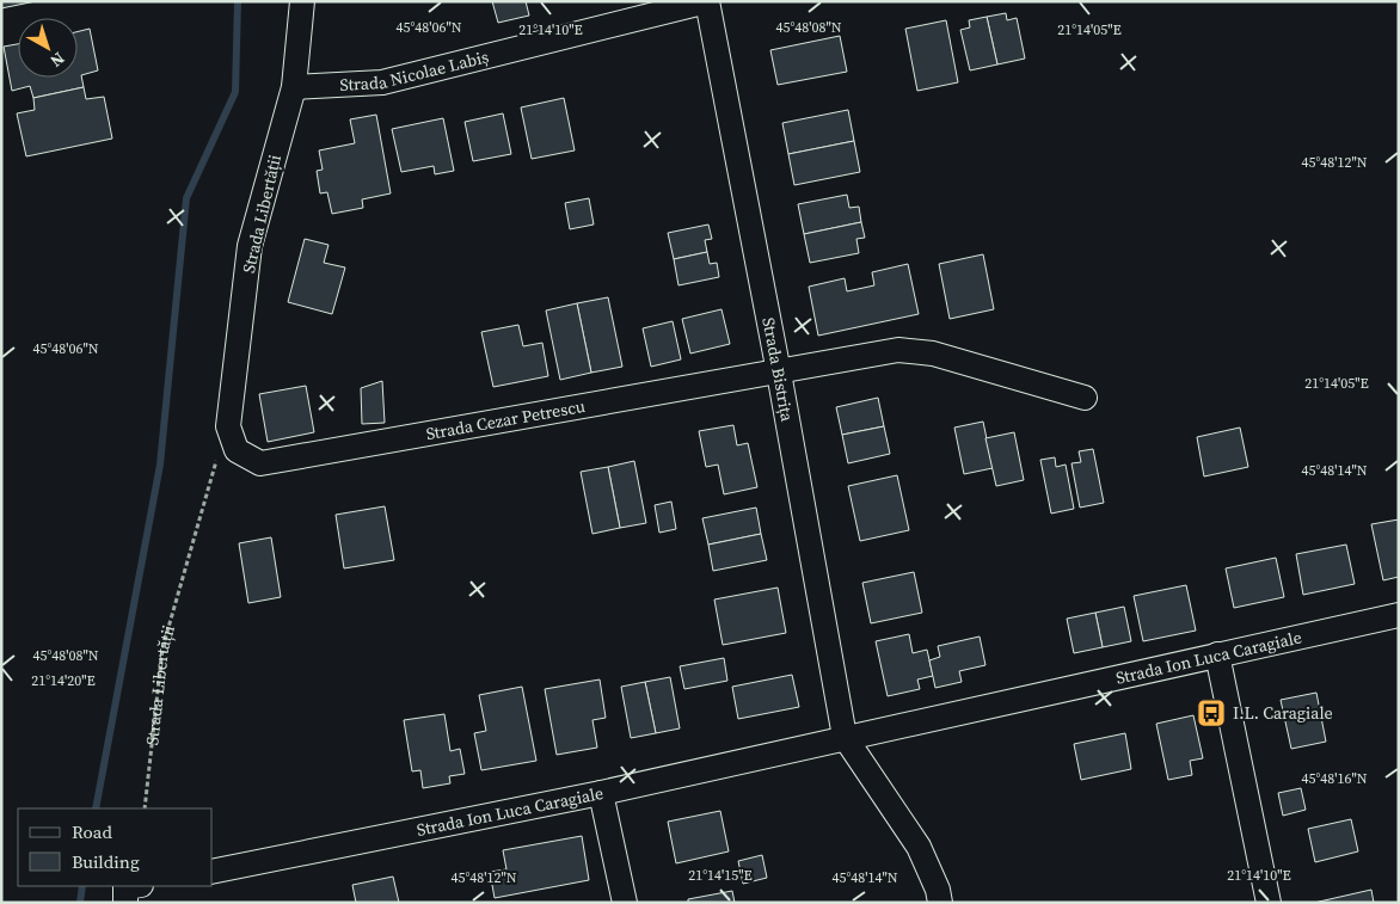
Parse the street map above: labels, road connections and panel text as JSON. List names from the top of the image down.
{
  "streets": {
    "street": [
      "Strada Nicolae Labiș",
      "Strada Libertății",
      "Strada Bistrița",
      "Strada Cezar Petrescu",
      "Strada Ion Luca Caragiale"
    ]
  },
  "crossings": [
    ["Strada Nicolae Labiș", "Strada Libertății"],
    ["Strada Nicolae Labiș", "Strada Bistrița"],
    ["Strada Libertății", "Strada Cezar Petrescu"],
    ["Strada Bistrița", "Strada Cezar Petrescu"],
    ["Strada Bistrița", "Strada Ion Luca Caragiale"]
  ],
  "places": {
    "bus stop": ["I.L. Caragiale"]
  },
  "legend": ["Road", "Building"],
  "north": "bottom right",
  "coordinates": [
    "45°48'06\"N",
    "45°48'08\"N",
    "21°14'10\"E",
    "21°14'05\"E",
    "45°48'12\"N",
    "45°48'14\"N",
    "21°14'20\"E",
    "45°48'16\"N",
    "21°14'15\"E"
  ]
}
